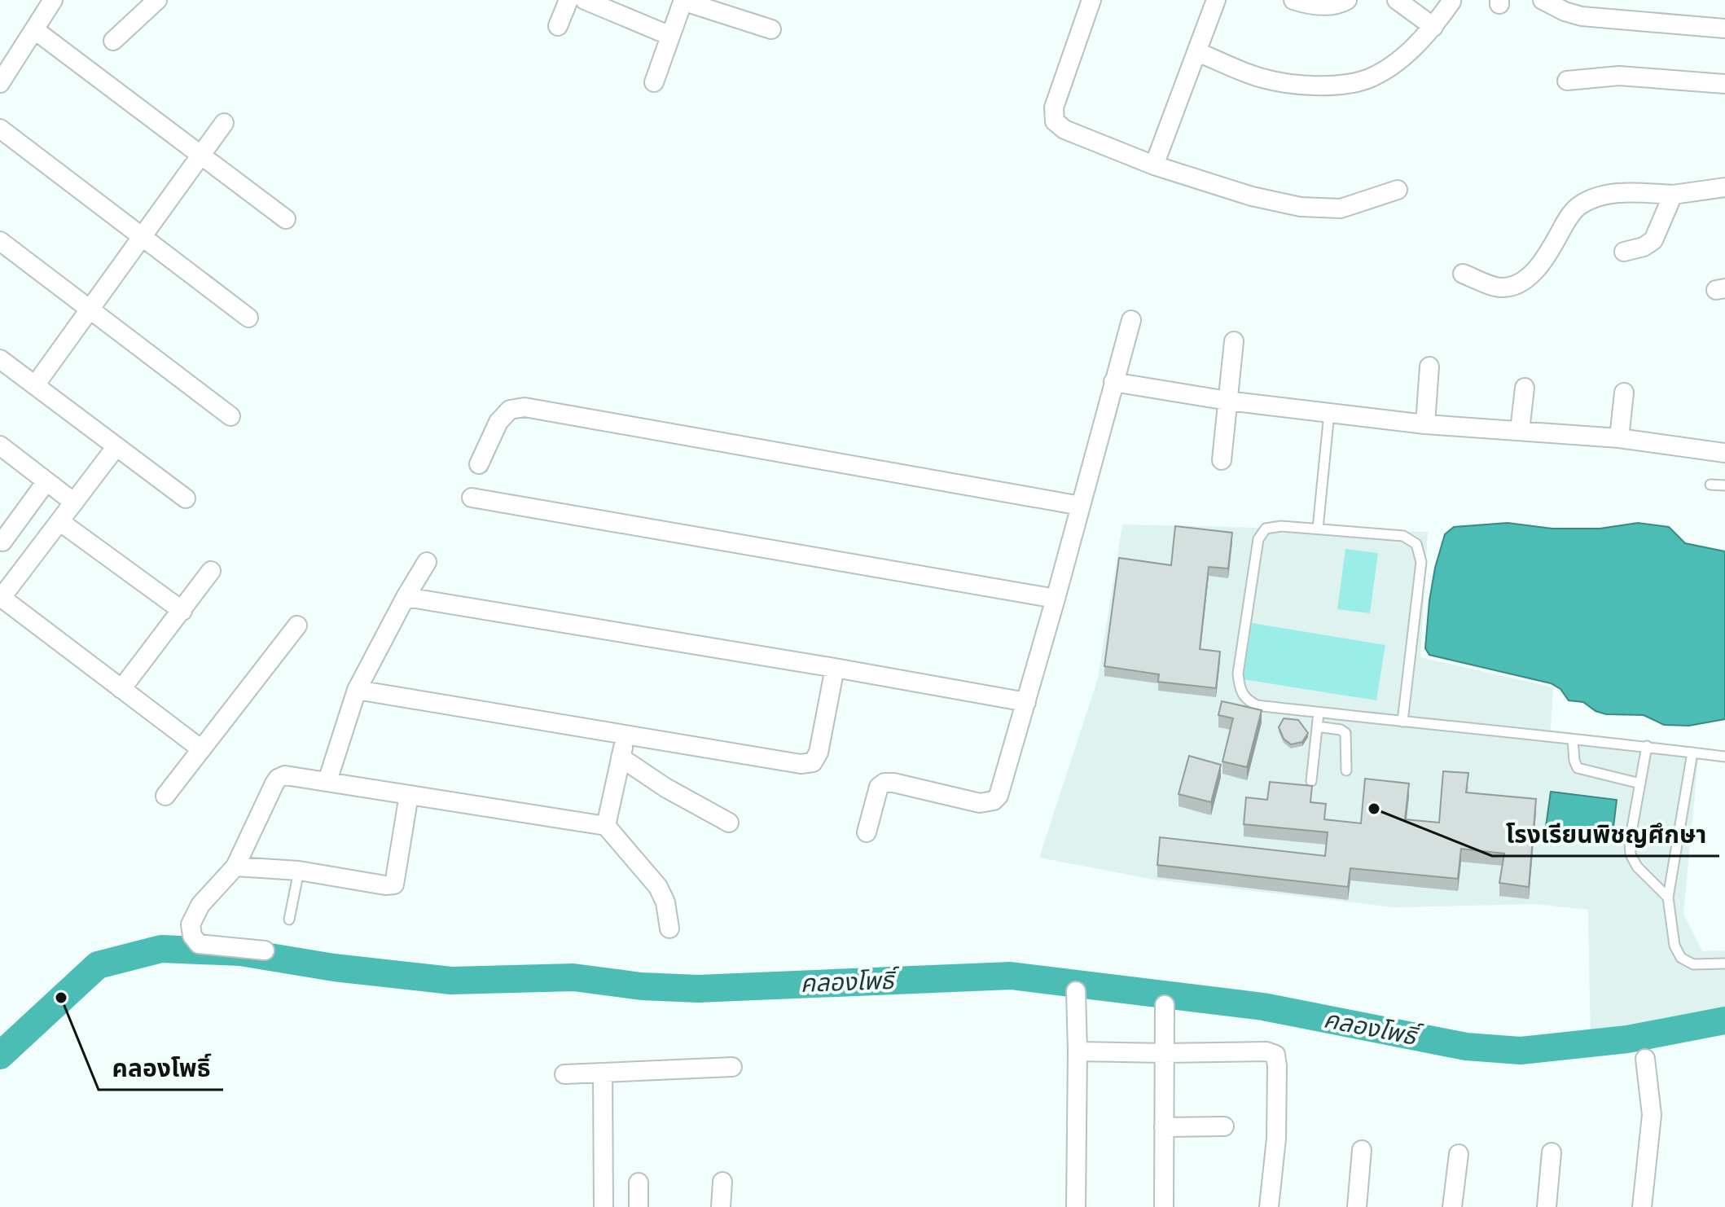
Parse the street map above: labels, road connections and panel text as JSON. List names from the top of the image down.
{
  "water": ["คลองโพธิ์"],
  "places": ["โรงเรียนพิชญศึกษา", "คลองโพธิ์"]
}
